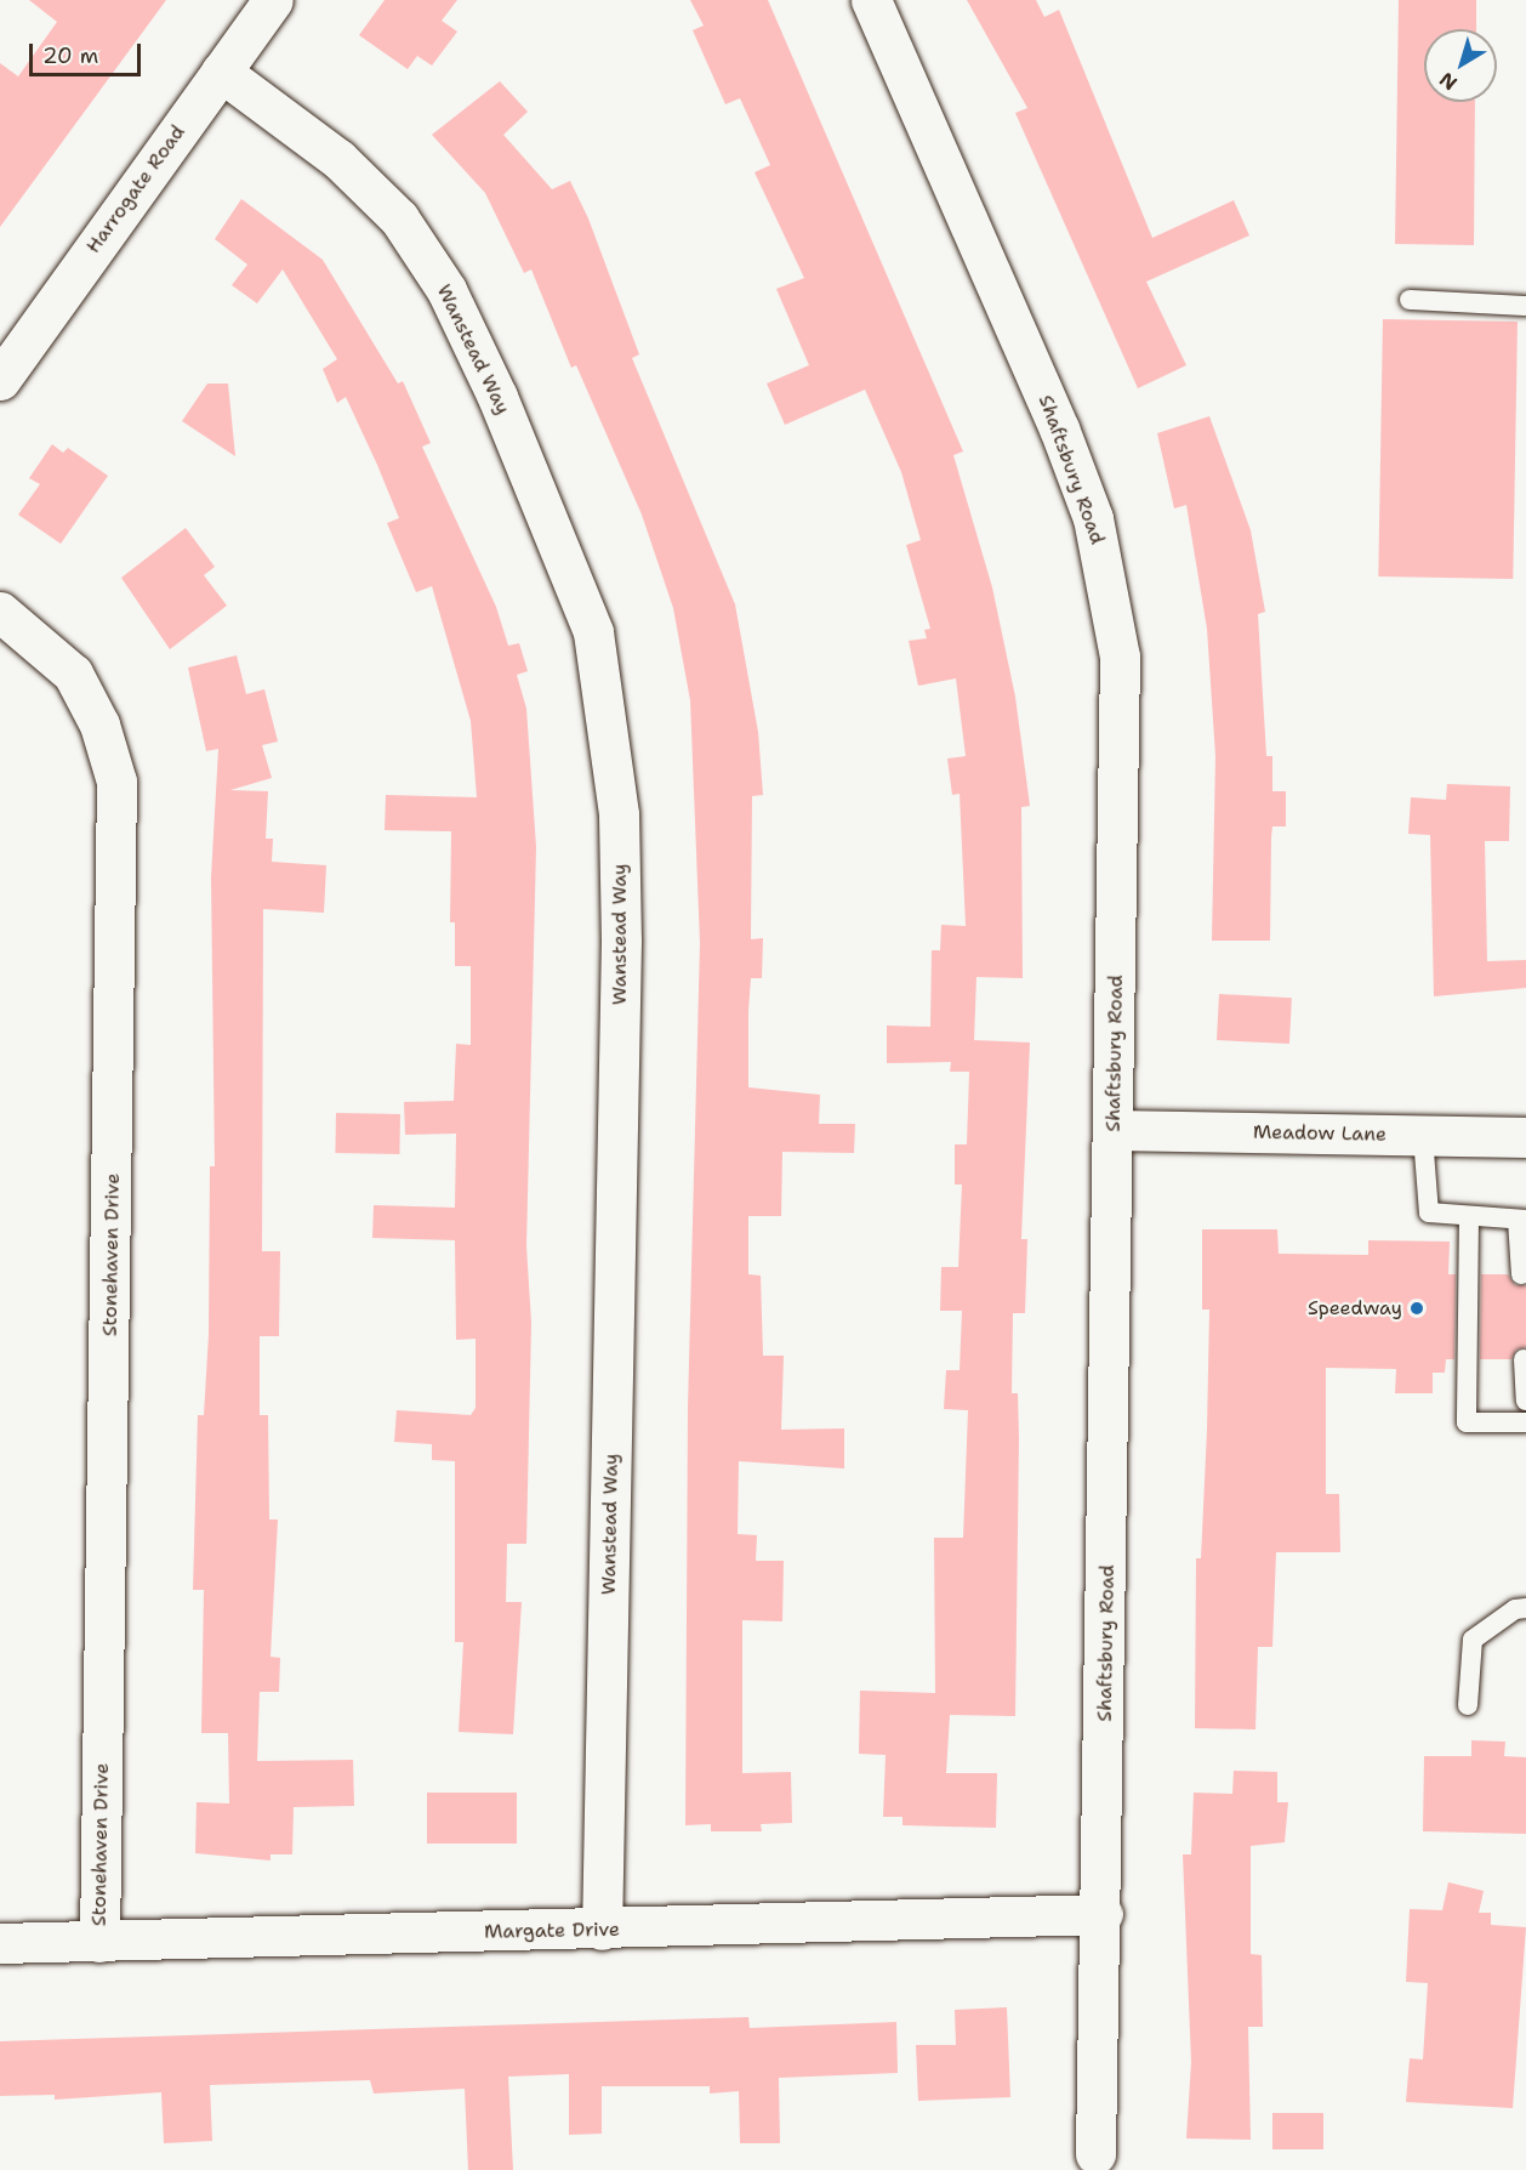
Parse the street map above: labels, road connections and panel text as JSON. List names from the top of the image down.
{
  "streets": {
    "street": [
      "Harrogate Road",
      "Wanstead Way",
      "Shaftsbury Road",
      "Meadow Lane",
      "Stonehaven Drive",
      "Margate Drive"
    ]
  },
  "crossings": [
    ["Harrogate Road", "Wanstead Way"],
    ["Wanstead Way", "Margate Drive"],
    ["Shaftsbury Road", "Meadow Lane"],
    ["Shaftsbury Road", "Margate Drive"],
    ["Stonehaven Drive", "Margate Drive"]
  ],
  "places": ["Speedway"],
  "scale_bar": "20 m",
  "north": "bottom left"
}
